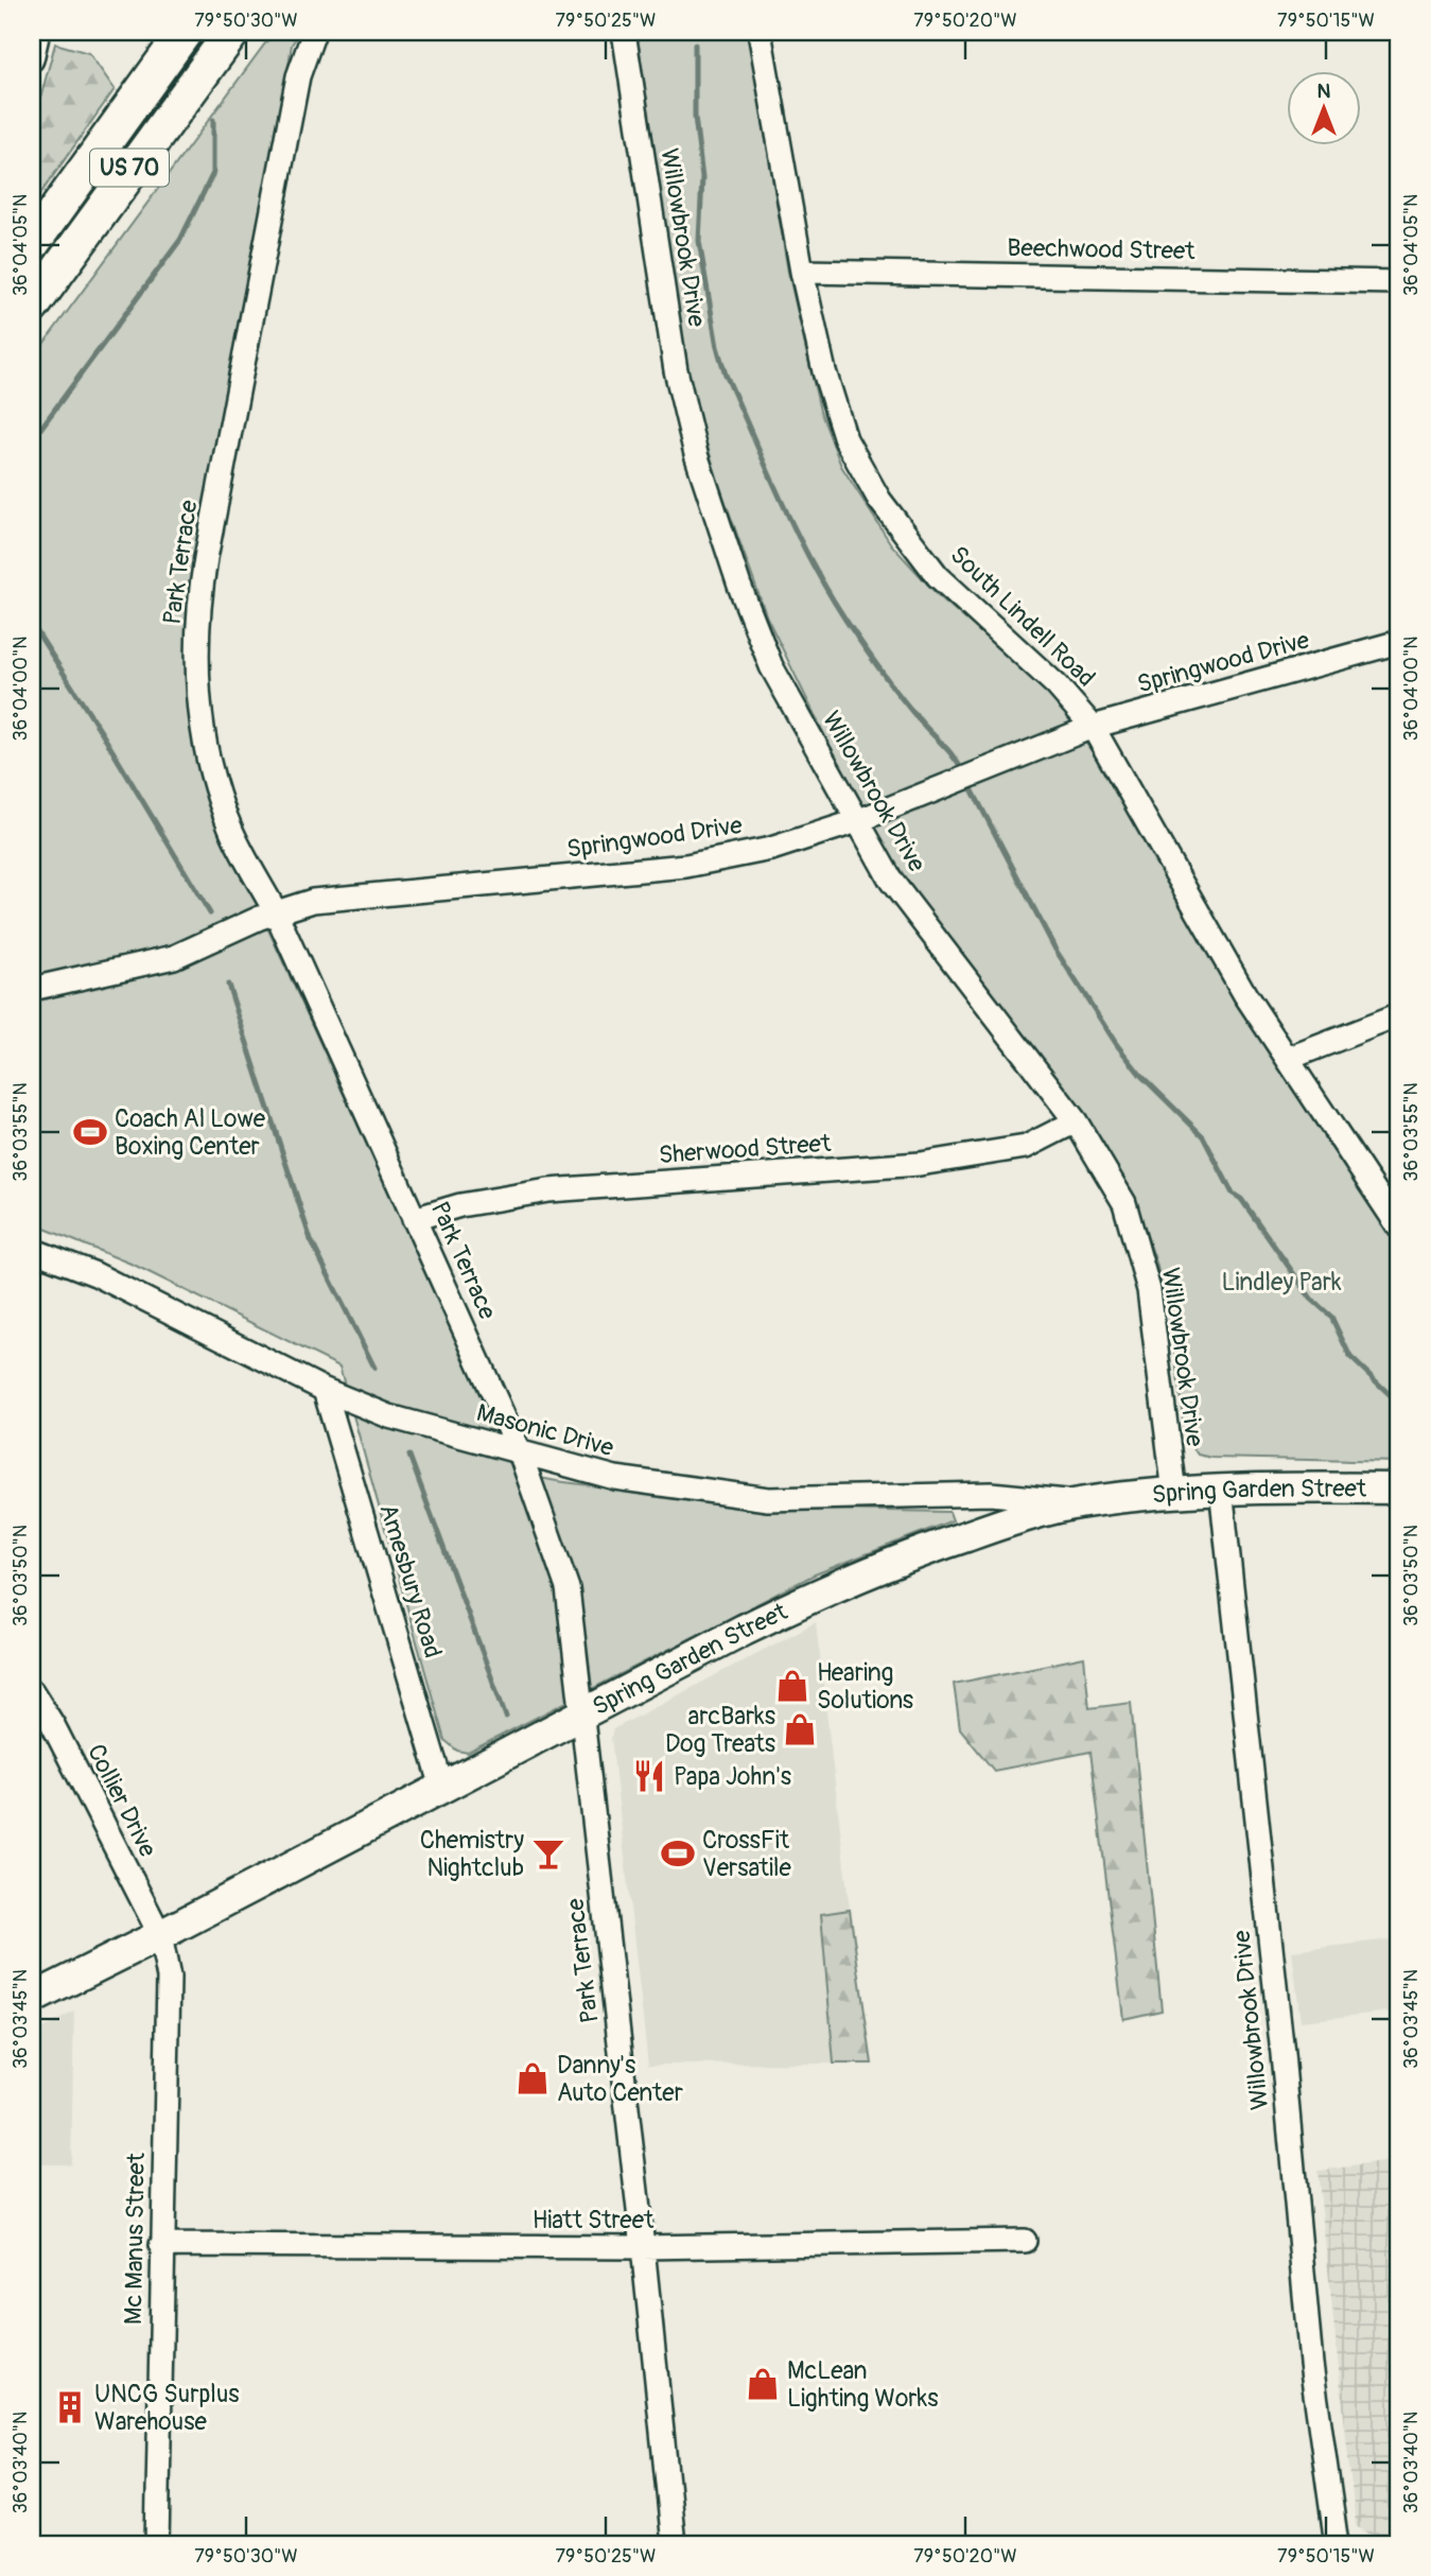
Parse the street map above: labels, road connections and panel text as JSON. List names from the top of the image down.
{
  "streets": {
    "highway": ["US 70"],
    "main road": ["Spring Garden Street"],
    "street": [
      "Willowbrook Drive",
      "Beechwood Street",
      "Park Terrace",
      "South Lindell Road",
      "Springwood Drive",
      "Sherwood Street",
      "Masonic Drive",
      "Amesbury Road",
      "Collier Drive",
      "Hiatt Street",
      "Mc Manus Street"
    ]
  },
  "crossings": [
    ["Willowbrook Drive", "Springwood Drive"],
    ["Willowbrook Drive", "Sherwood Street"],
    ["Willowbrook Drive", "Spring Garden Street"],
    ["Beechwood Street", "South Lindell Road"],
    ["Park Terrace", "Springwood Drive"],
    ["Park Terrace", "Sherwood Street"],
    ["Park Terrace", "Masonic Drive"],
    ["Park Terrace", "Spring Garden Street"],
    ["Park Terrace", "Hiatt Street"],
    ["South Lindell Road", "Springwood Drive"],
    ["Masonic Drive", "Spring Garden Street"],
    ["Masonic Drive", "Amesbury Road"],
    ["Spring Garden Street", "Amesbury Road"],
    ["Spring Garden Street", "Collier Drive"],
    ["Spring Garden Street", "Mc Manus Street"],
    ["Collier Drive", "Mc Manus Street"],
    ["Hiatt Street", "Mc Manus Street"]
  ],
  "parks": ["Lindley Park"],
  "places": {
    "sports": ["Coach Al Lowe Boxing Center", "CrossFit Versatile"],
    "shop": [
      "Hearing Solutions",
      "arcBarks Dog Treats",
      "Danny's Auto Center",
      "McLean Lighting Works"
    ],
    "restaurant": ["Papa John's"],
    "bar": ["Chemistry Nightclub"],
    "building": ["UNCG Surplus Warehouse"]
  },
  "north": "top",
  "coordinates": [
    "79°50'30\"W",
    "79°50'25\"W",
    "79°50'20\"W",
    "79°50'15\"W",
    "36°04'05\"N",
    "36°04'00\"N",
    "36°03'55\"N",
    "36°03'50\"N",
    "36°03'45\"N",
    "36°03'40\"N"
  ]
}
